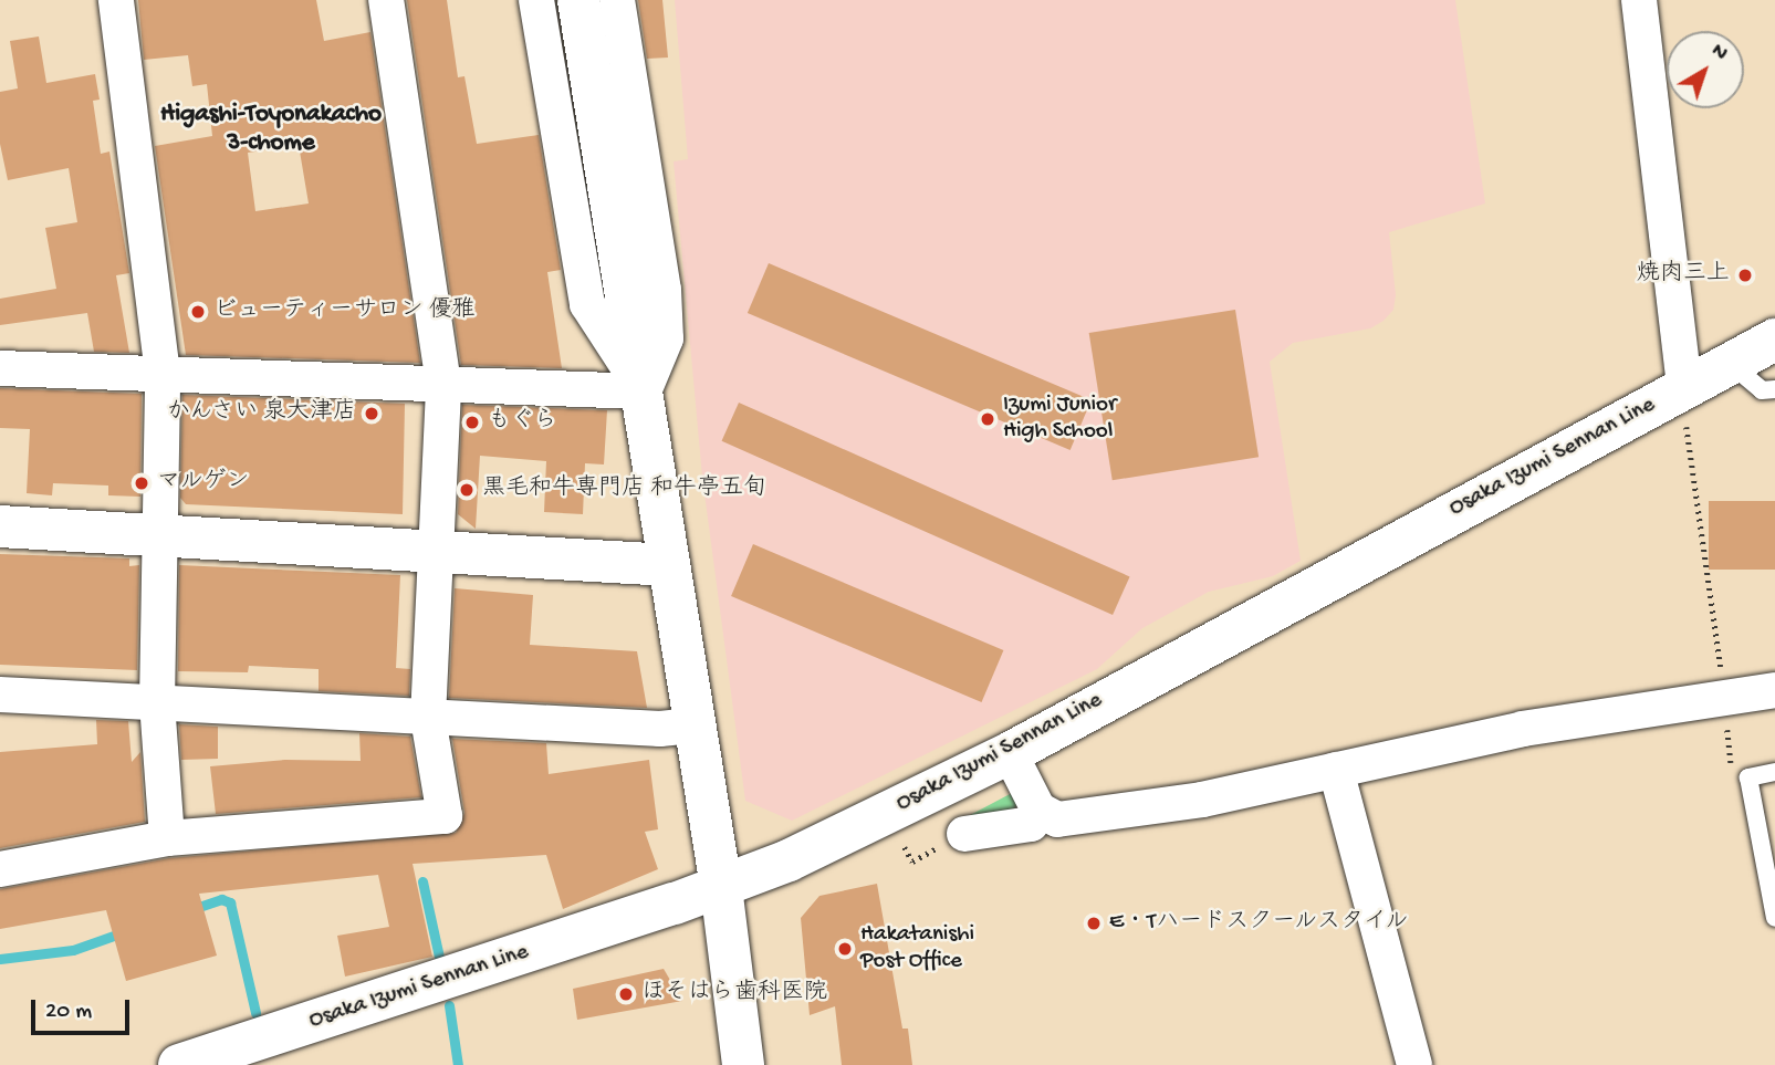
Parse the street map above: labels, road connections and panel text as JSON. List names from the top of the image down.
{
  "streets": {
    "street": ["Osaka Izumi Sennan Line"]
  },
  "districts": ["Higashi-Toyonakacho 3-chome"],
  "places": [
    "焼肉三上",
    "ビューティーサロン 優雅",
    "かんさい 泉大津店",
    "Izumi Junior High School",
    "もぐら",
    "マルゲン",
    "黒毛和牛専門店 和牛亭五旬",
    "E・Tハードスクールスタイル",
    "Hakatanishi Post Office",
    "ほそはら歯科医院"
  ],
  "scale_bar": "20 m",
  "north": "top right"
}
